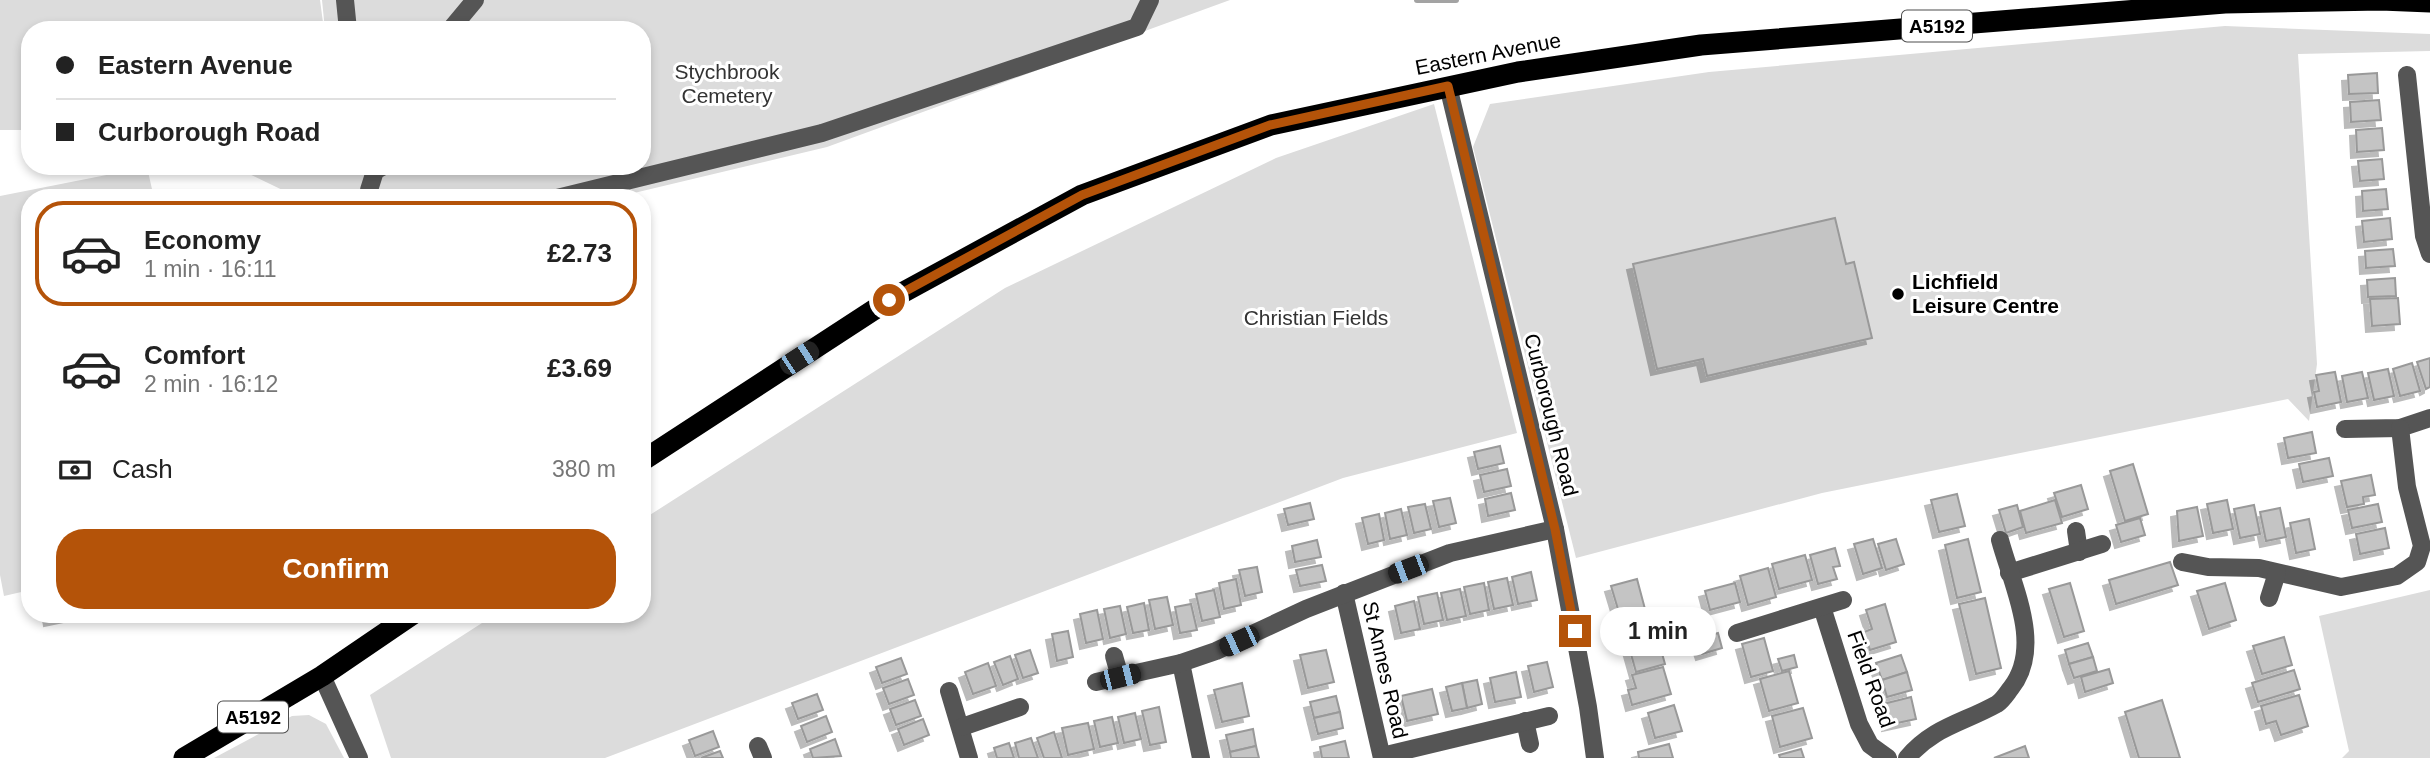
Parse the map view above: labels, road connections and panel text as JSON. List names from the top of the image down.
{
  "streets": {
    "highway": ["A5192", "Eastern Avenue"],
    "street": ["Curborough Road", "St Annes Road", "Field Road"]
  },
  "crossings": [
    ["Eastern Avenue", "Curborough Road"]
  ],
  "parks": ["Stychbrook Cemetery", "Christian Fields"],
  "places": ["Lichfield Leisure Centre"],
  "page": {
    "banner": ["Eastern Avenue", "Curborough Road"],
    "list": [
      {
        "name": "Economy",
        "note": "1 min · 16:11",
        "value": "£2.73"
      },
      {
        "name": "Comfort",
        "note": "2 min · 16:12",
        "value": "£3.69"
      }
    ],
    "pay": ["Cash", "380 m"],
    "buttons": "Confirm",
    "bubble": "1 min"
  }
}
